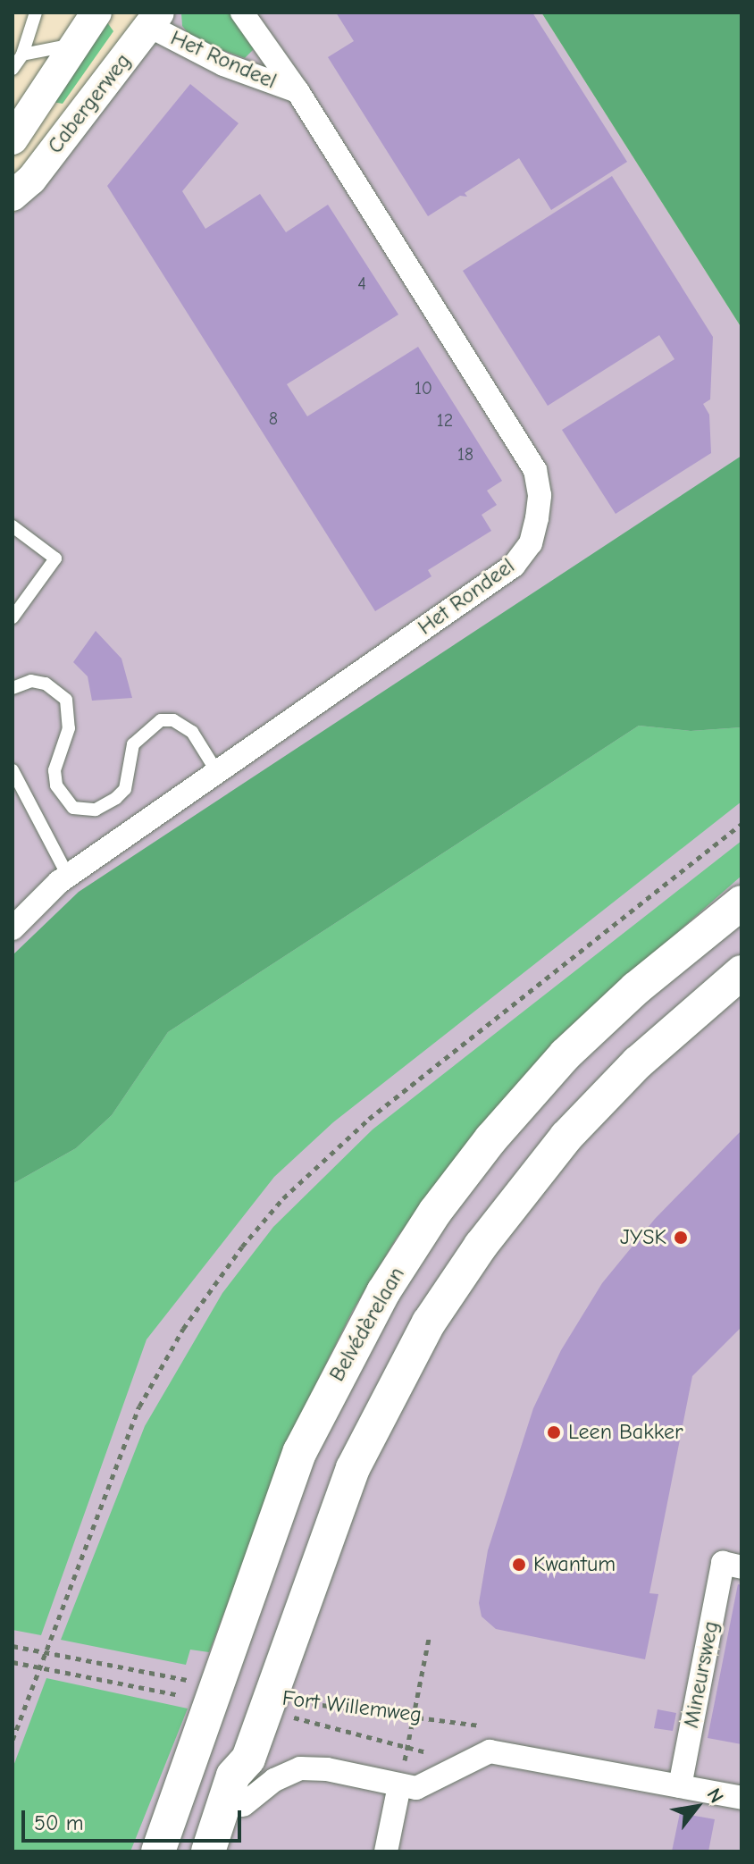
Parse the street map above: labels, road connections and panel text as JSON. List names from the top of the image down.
{
  "streets": {
    "main road": ["Belvédèrelaan"],
    "street": ["Het Rondeel", "Cabergerweg", "Mineursweg"],
    "path": ["Fort Willemweg"]
  },
  "crossings": [
    ["Het Rondeel", "Cabergerweg"]
  ],
  "places": ["JYSK", "Leen Bakker", "Kwantum"],
  "house_numbers": [
    "4",
    "10",
    "8",
    "12",
    "18"
  ],
  "scale_bar": "50 m",
  "north": "top right"
}
